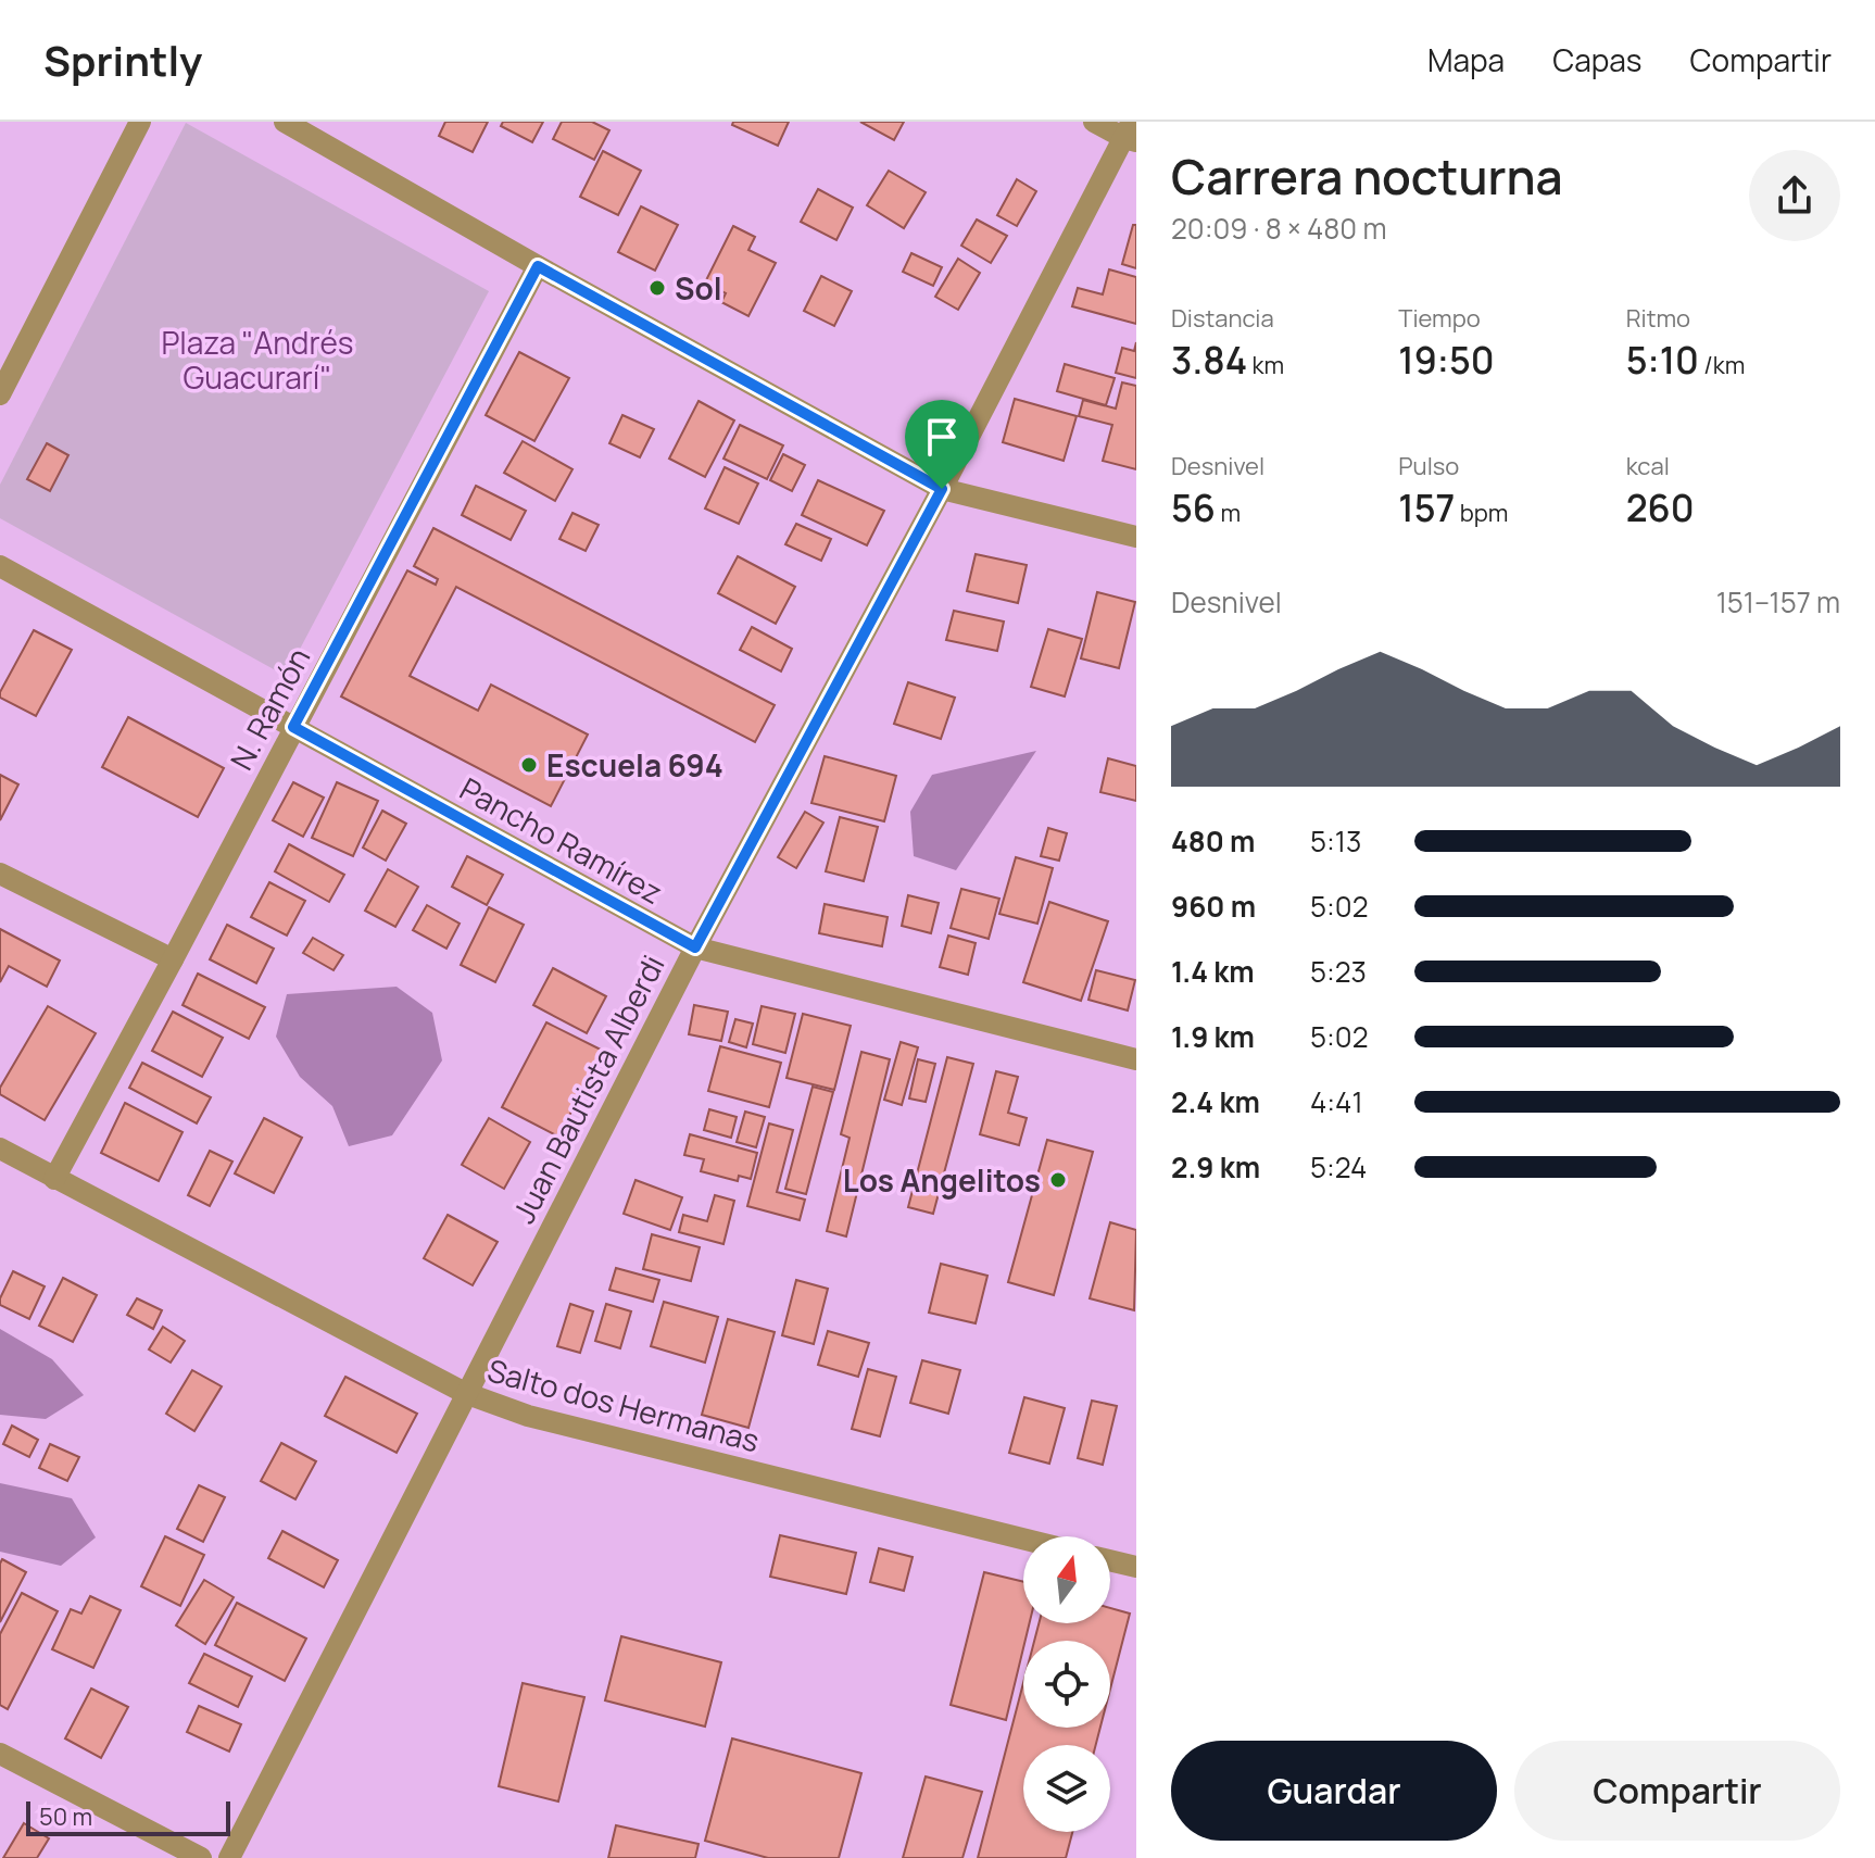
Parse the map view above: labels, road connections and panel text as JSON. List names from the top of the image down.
{
  "streets": {
    "street": [
      "N. Ramón",
      "Pancho Ramírez",
      "Juan Bautista Alberdi",
      "Salto dos Hermanas"
    ]
  },
  "crossings": [
    ["N. Ramón", "Pancho Ramírez"],
    ["N. Ramón", "Salto dos Hermanas"],
    ["Pancho Ramírez", "Juan Bautista Alberdi"],
    ["Juan Bautista Alberdi", "Salto dos Hermanas"]
  ],
  "parks": ["Plaza \"Andrés Guacurarí\""],
  "places": ["Sol", "Escuela 694", "Los Angelitos"],
  "scale_bar": "50 m",
  "north": "top",
  "page": {
    "header": "Sprintly",
    "nav": ["Mapa", "Capas", "Compartir"],
    "heading": ["Carrera nocturna", "20:09 · 8 × 480 m"],
    "stats": [
      ["Distancia", "3.84 km"],
      ["Tiempo", "19:50"],
      ["Ritmo", "5:10 /km"],
      ["Desnivel", "56 m"],
      ["Pulso", "157 bpm"],
      ["kcal", "260"]
    ],
    "chart": ["Desnivel", "151–157 m"],
    "list": [
      {
        "name": "480 m",
        "note": "5:13"
      },
      {
        "name": "960 m",
        "note": "5:02"
      },
      {
        "name": "1.4 km",
        "note": "5:23"
      },
      {
        "name": "1.9 km",
        "note": "5:02"
      },
      {
        "name": "2.4 km",
        "note": "4:41"
      },
      {
        "name": "2.9 km",
        "note": "5:24"
      }
    ],
    "buttons": ["Guardar", "Compartir"],
    "scale": "50 m"
  }
}
